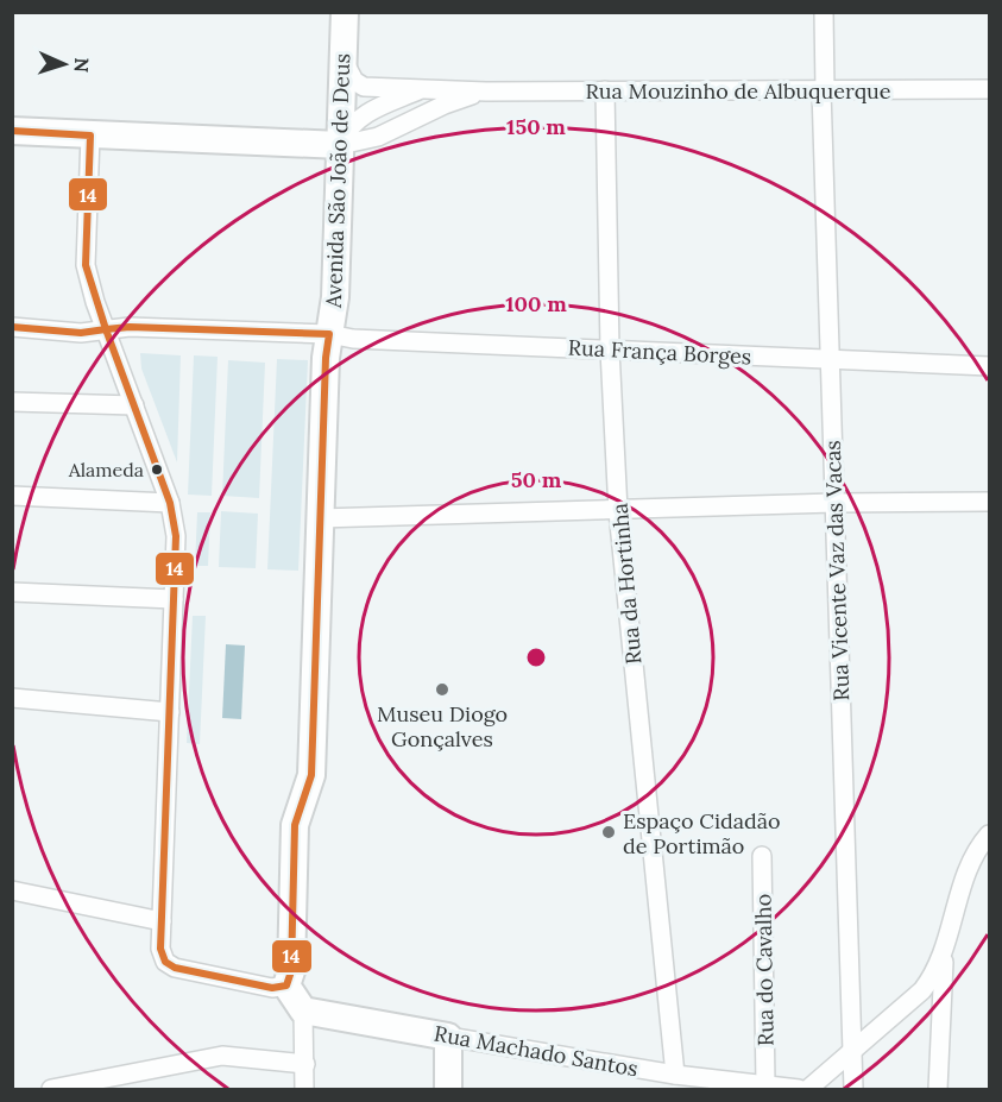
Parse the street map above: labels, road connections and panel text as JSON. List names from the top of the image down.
{
  "streets": {
    "street": [
      "Rua Mouzinho de Albuquerque",
      "Avenida São João de Deus",
      "Rua França Borges",
      "Rua Vicente Vaz das Vacas",
      "Rua da Hortinha",
      "Rua do Cavalho",
      "Rua Machado Santos"
    ]
  },
  "crossings": [
    ["Rua Mouzinho de Albuquerque", "Avenida São João de Deus"],
    ["Rua Mouzinho de Albuquerque", "Rua Vicente Vaz das Vacas"],
    ["Rua Mouzinho de Albuquerque", "Rua da Hortinha"],
    ["Avenida São João de Deus", "Rua França Borges"],
    ["Rua França Borges", "Rua Vicente Vaz das Vacas"],
    ["Rua França Borges", "Rua da Hortinha"],
    ["Rua da Hortinha", "Rua Machado Santos"],
    ["Rua do Cavalho", "Rua Machado Santos"]
  ],
  "places": ["Alameda", "Museu Diogo Gonçalves", "Espaço Cidadão de Portimão"],
  "lines": ["transit line 14"],
  "north": "right",
  "rings": ["150 m", "100 m", "50 m"]
}
